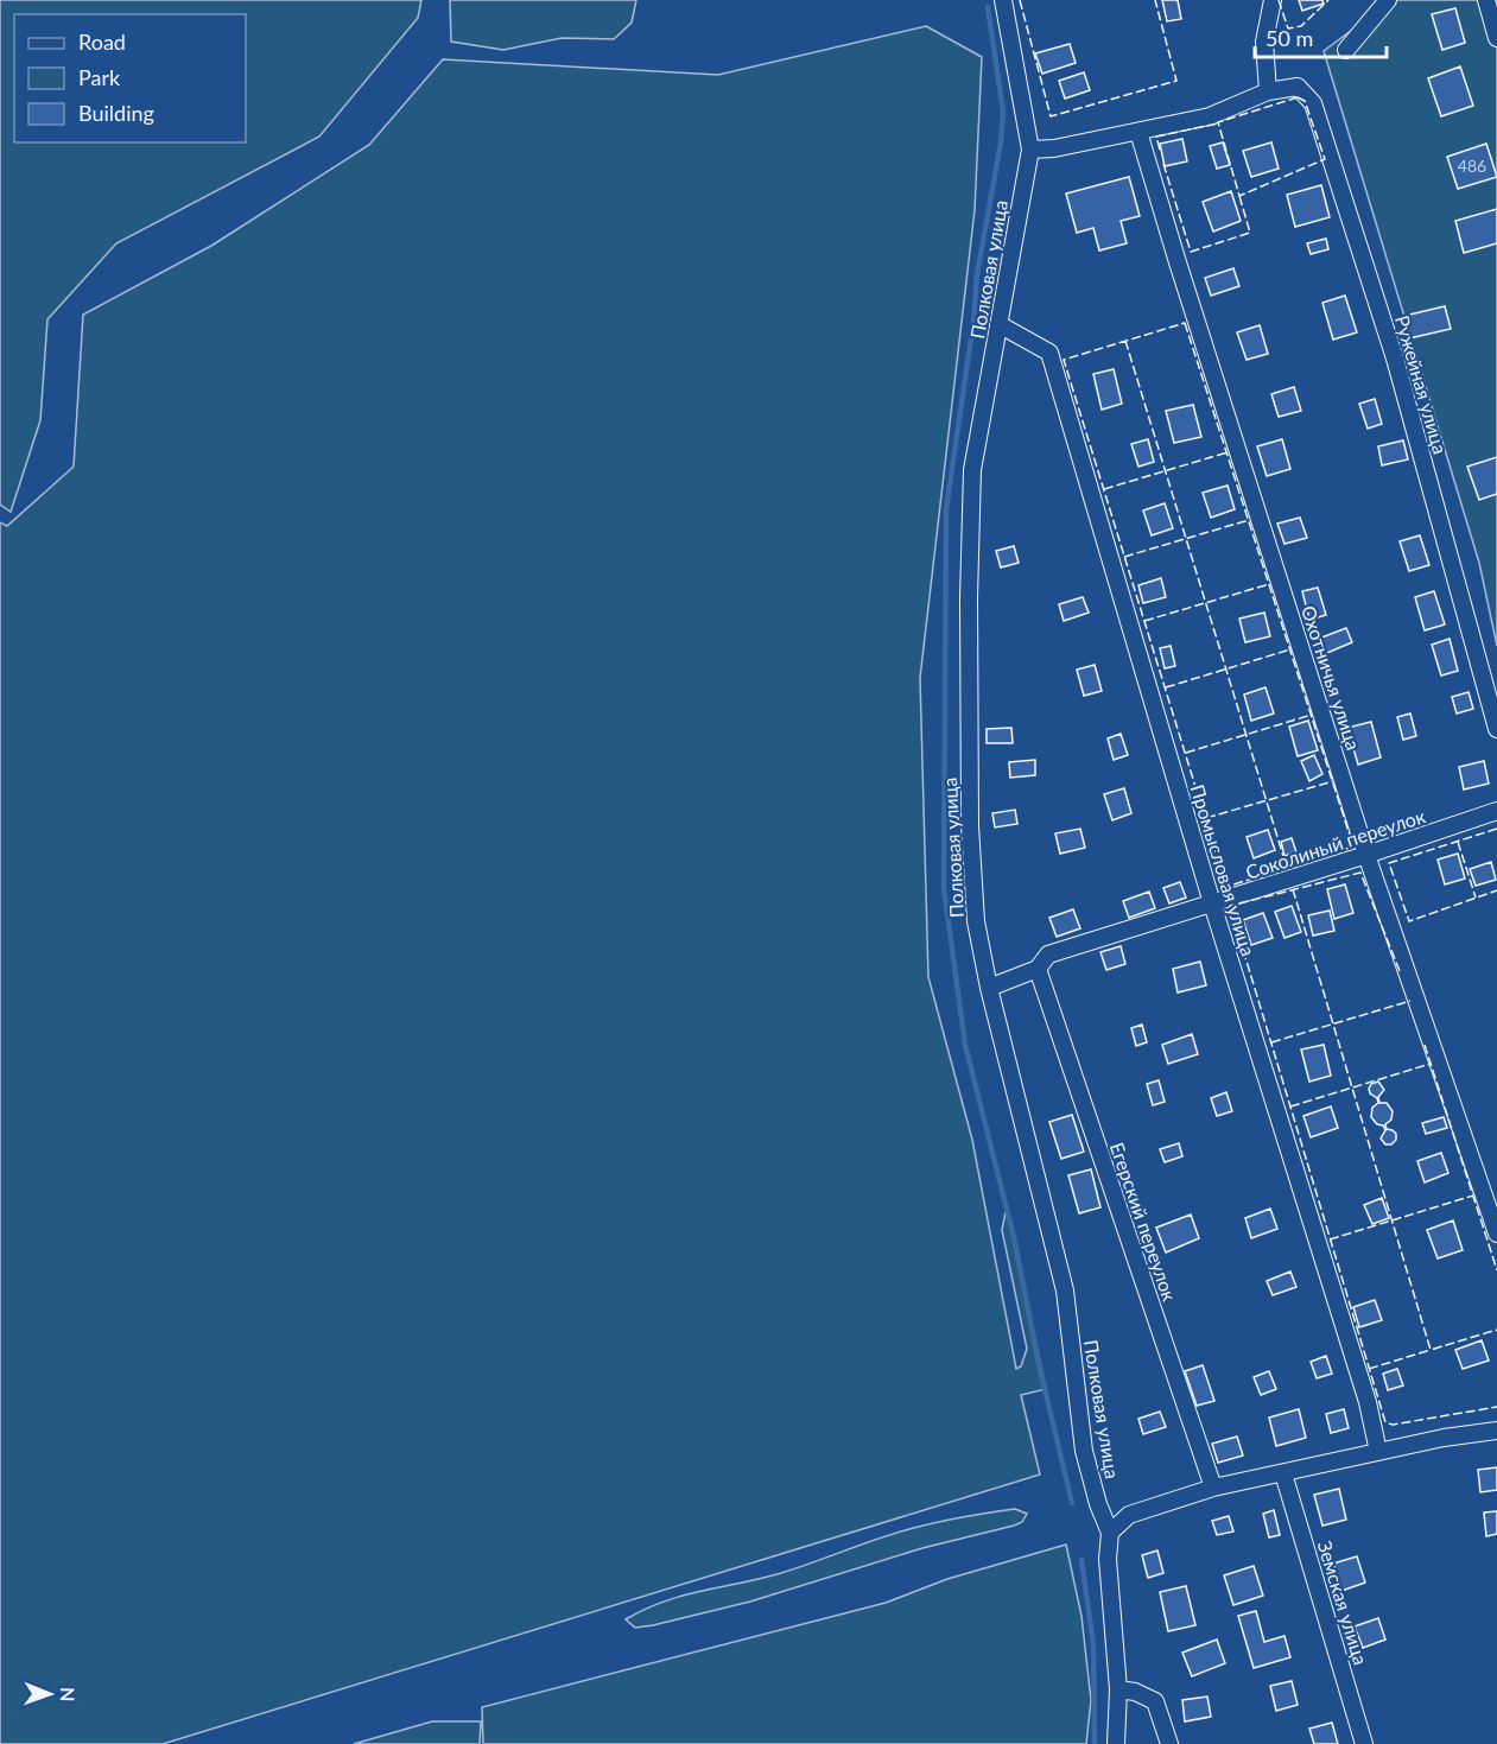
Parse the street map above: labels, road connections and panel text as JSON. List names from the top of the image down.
{
  "streets": {
    "street": [
      "Полковая улица",
      "Ружейная улица",
      "Охотничья улица",
      "Соколиный переулок",
      "Промысловая улица",
      "Егерский переулок",
      "Земская улица"
    ]
  },
  "crossings": [
    ["Полковая улица", "Соколиный переулок"],
    ["Полковая улица", "Промысловая улица"],
    ["Охотничья улица", "Соколиный переулок"],
    ["Соколиный переулок", "Промысловая улица"],
    ["Соколиный переулок", "Егерский переулок"]
  ],
  "house_numbers": ["486"],
  "legend": ["Road", "Park", "Building"],
  "scale_bar": "50 m",
  "north": "right"
}
